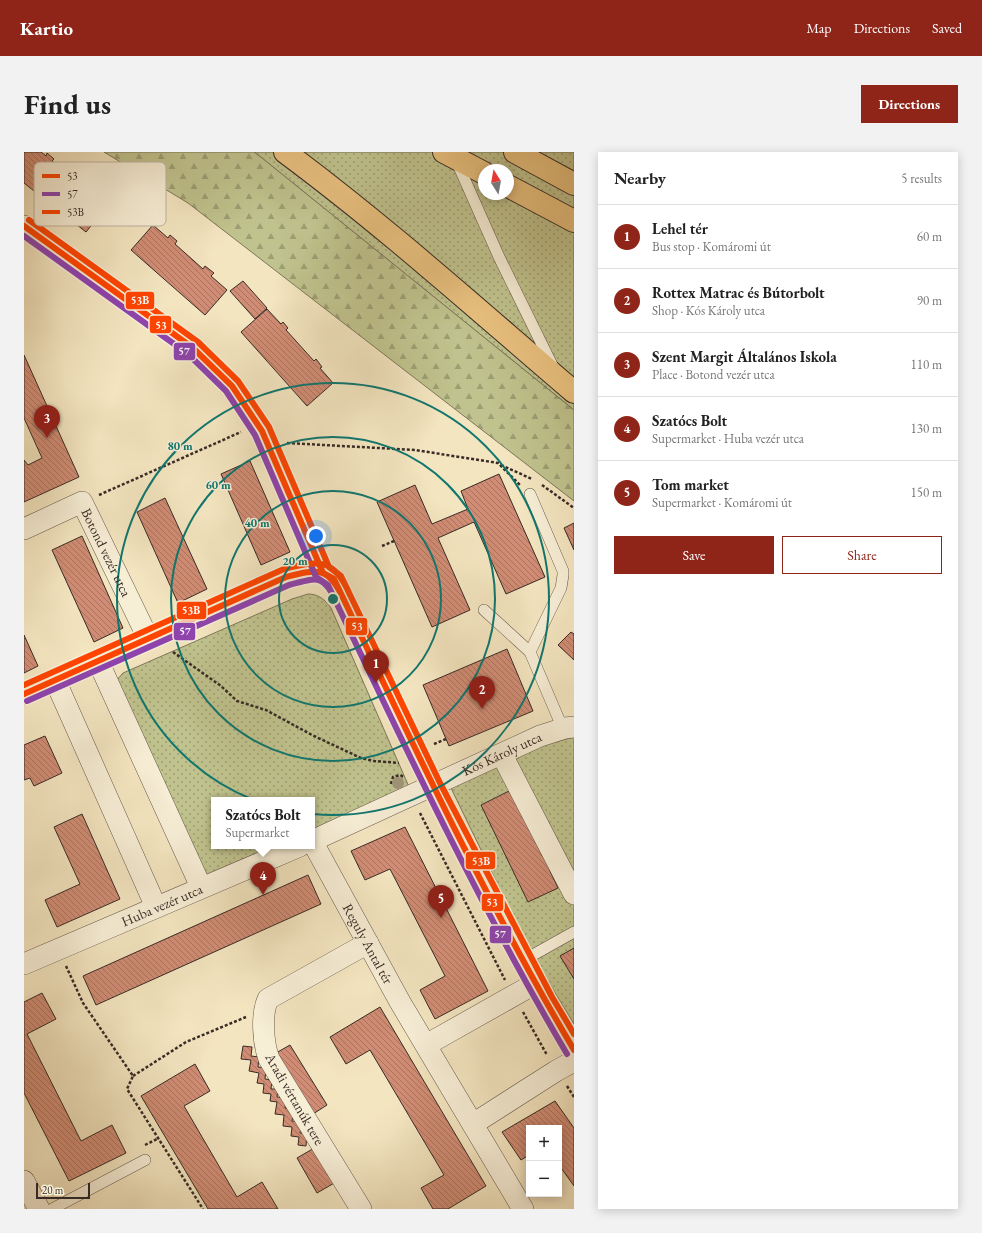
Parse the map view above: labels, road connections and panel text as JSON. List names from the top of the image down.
{
  "streets": {
    "street": [
      "Botond vezér utca",
      "Kós Károly utca",
      "Huba vezér utca",
      "Reguly Antal tér",
      "Aradi vértanúk tere"
    ]
  },
  "lines": ["transit line 53B", "transit line 53", "transit line 57"],
  "legend": ["53", "57", "53B"],
  "scale_bar": "20 m",
  "north": "top",
  "page": {
    "header": "Kartio",
    "nav": ["Map", "Directions", "Saved"],
    "buttons": [
      "Directions",
      ["Save", "Share"]
    ],
    "title": "Find us",
    "heading": ["Nearby", "5 results"],
    "list": [
      {
        "mark": "1",
        "name": "Lehel tér",
        "note": "Bus stop · Komáromi út",
        "value": "60 m"
      },
      {
        "mark": "2",
        "name": "Rottex Matrac és Bútorbolt",
        "note": "Shop · Kós Károly utca",
        "value": "90 m"
      },
      {
        "mark": "3",
        "name": "Szent Margit Általános Iskola",
        "note": "Place · Botond vezér utca",
        "value": "110 m"
      },
      {
        "mark": "4",
        "name": "Szatócs Bolt",
        "note": "Supermarket · Huba vezér utca",
        "value": "130 m"
      },
      {
        "mark": "5",
        "name": "Tom market",
        "note": "Supermarket · Komáromi út",
        "value": "150 m"
      }
    ],
    "pins": [
      "3",
      "1",
      "2",
      "4",
      "5"
    ],
    "popup": ["Szatócs Bolt", "Supermarket"],
    "map_buttons": ["+", "−"],
    "scale": "20 m"
  },
  "rings": [
    "80 m",
    "60 m",
    "40 m",
    "20 m"
  ]
}
